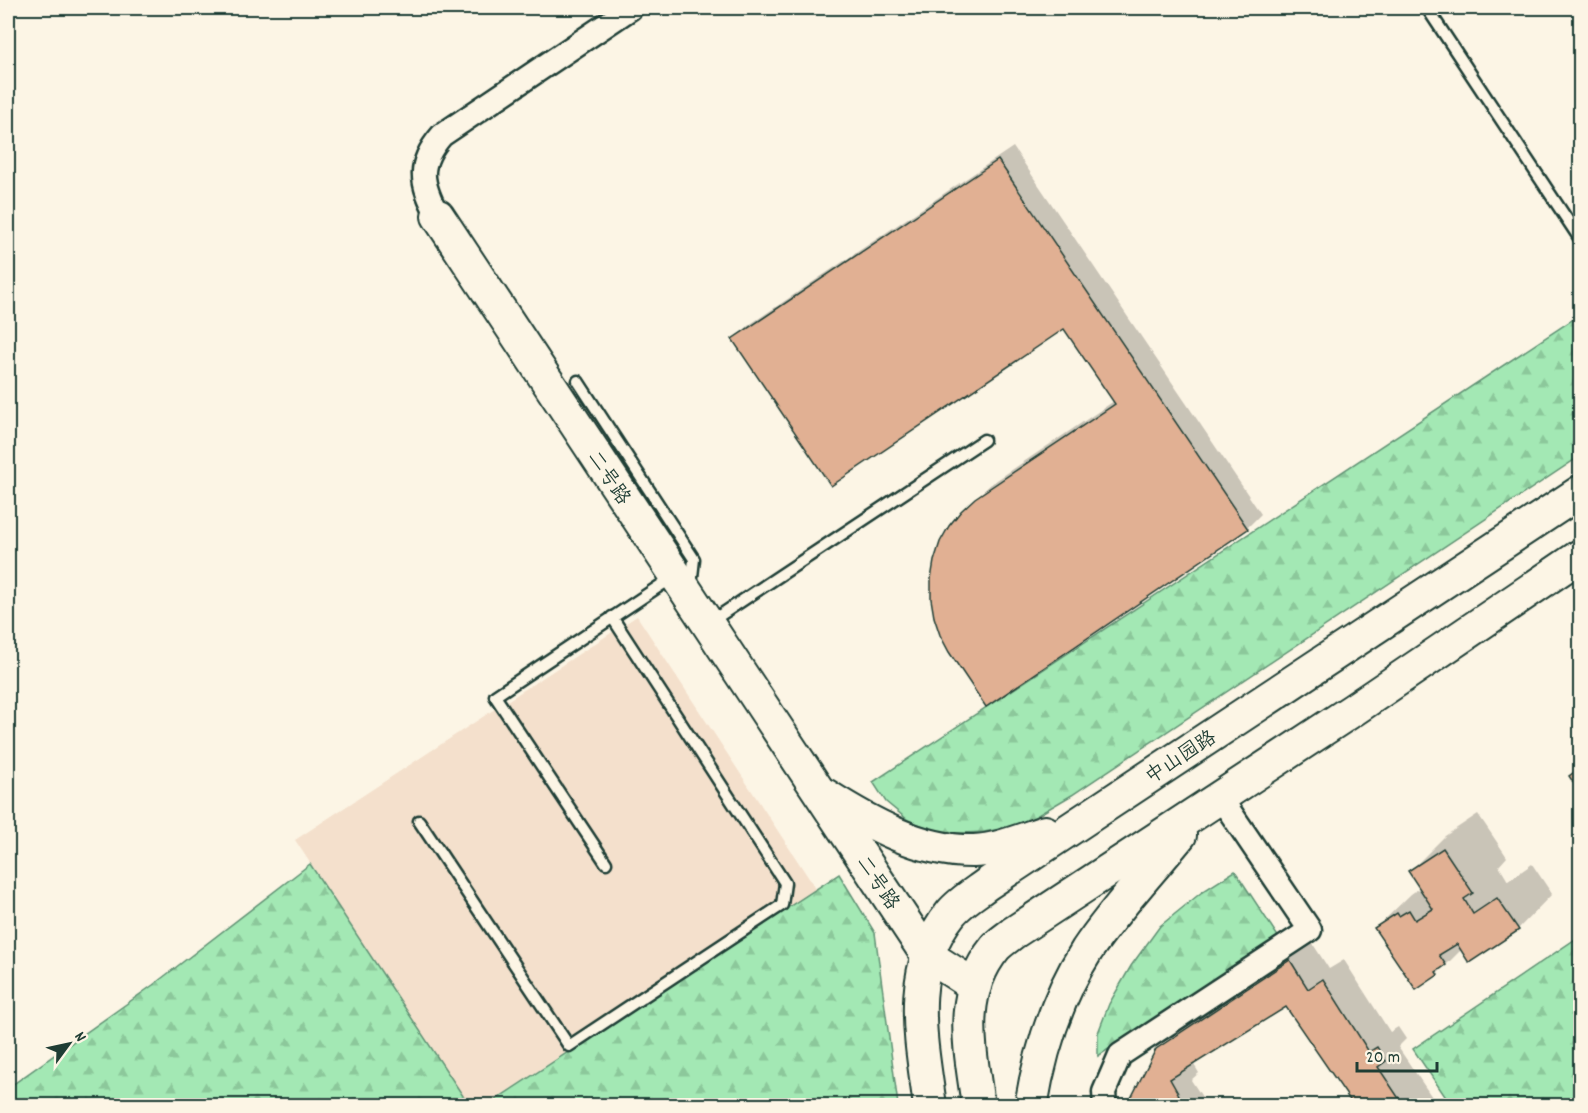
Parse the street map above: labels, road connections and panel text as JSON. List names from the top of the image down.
{
  "streets": {
    "main road": ["二号路", "中山园路"]
  },
  "crossings": [
    ["二号路", "中山园路"]
  ],
  "scale_bar": "20 m",
  "north": "top right"
}
